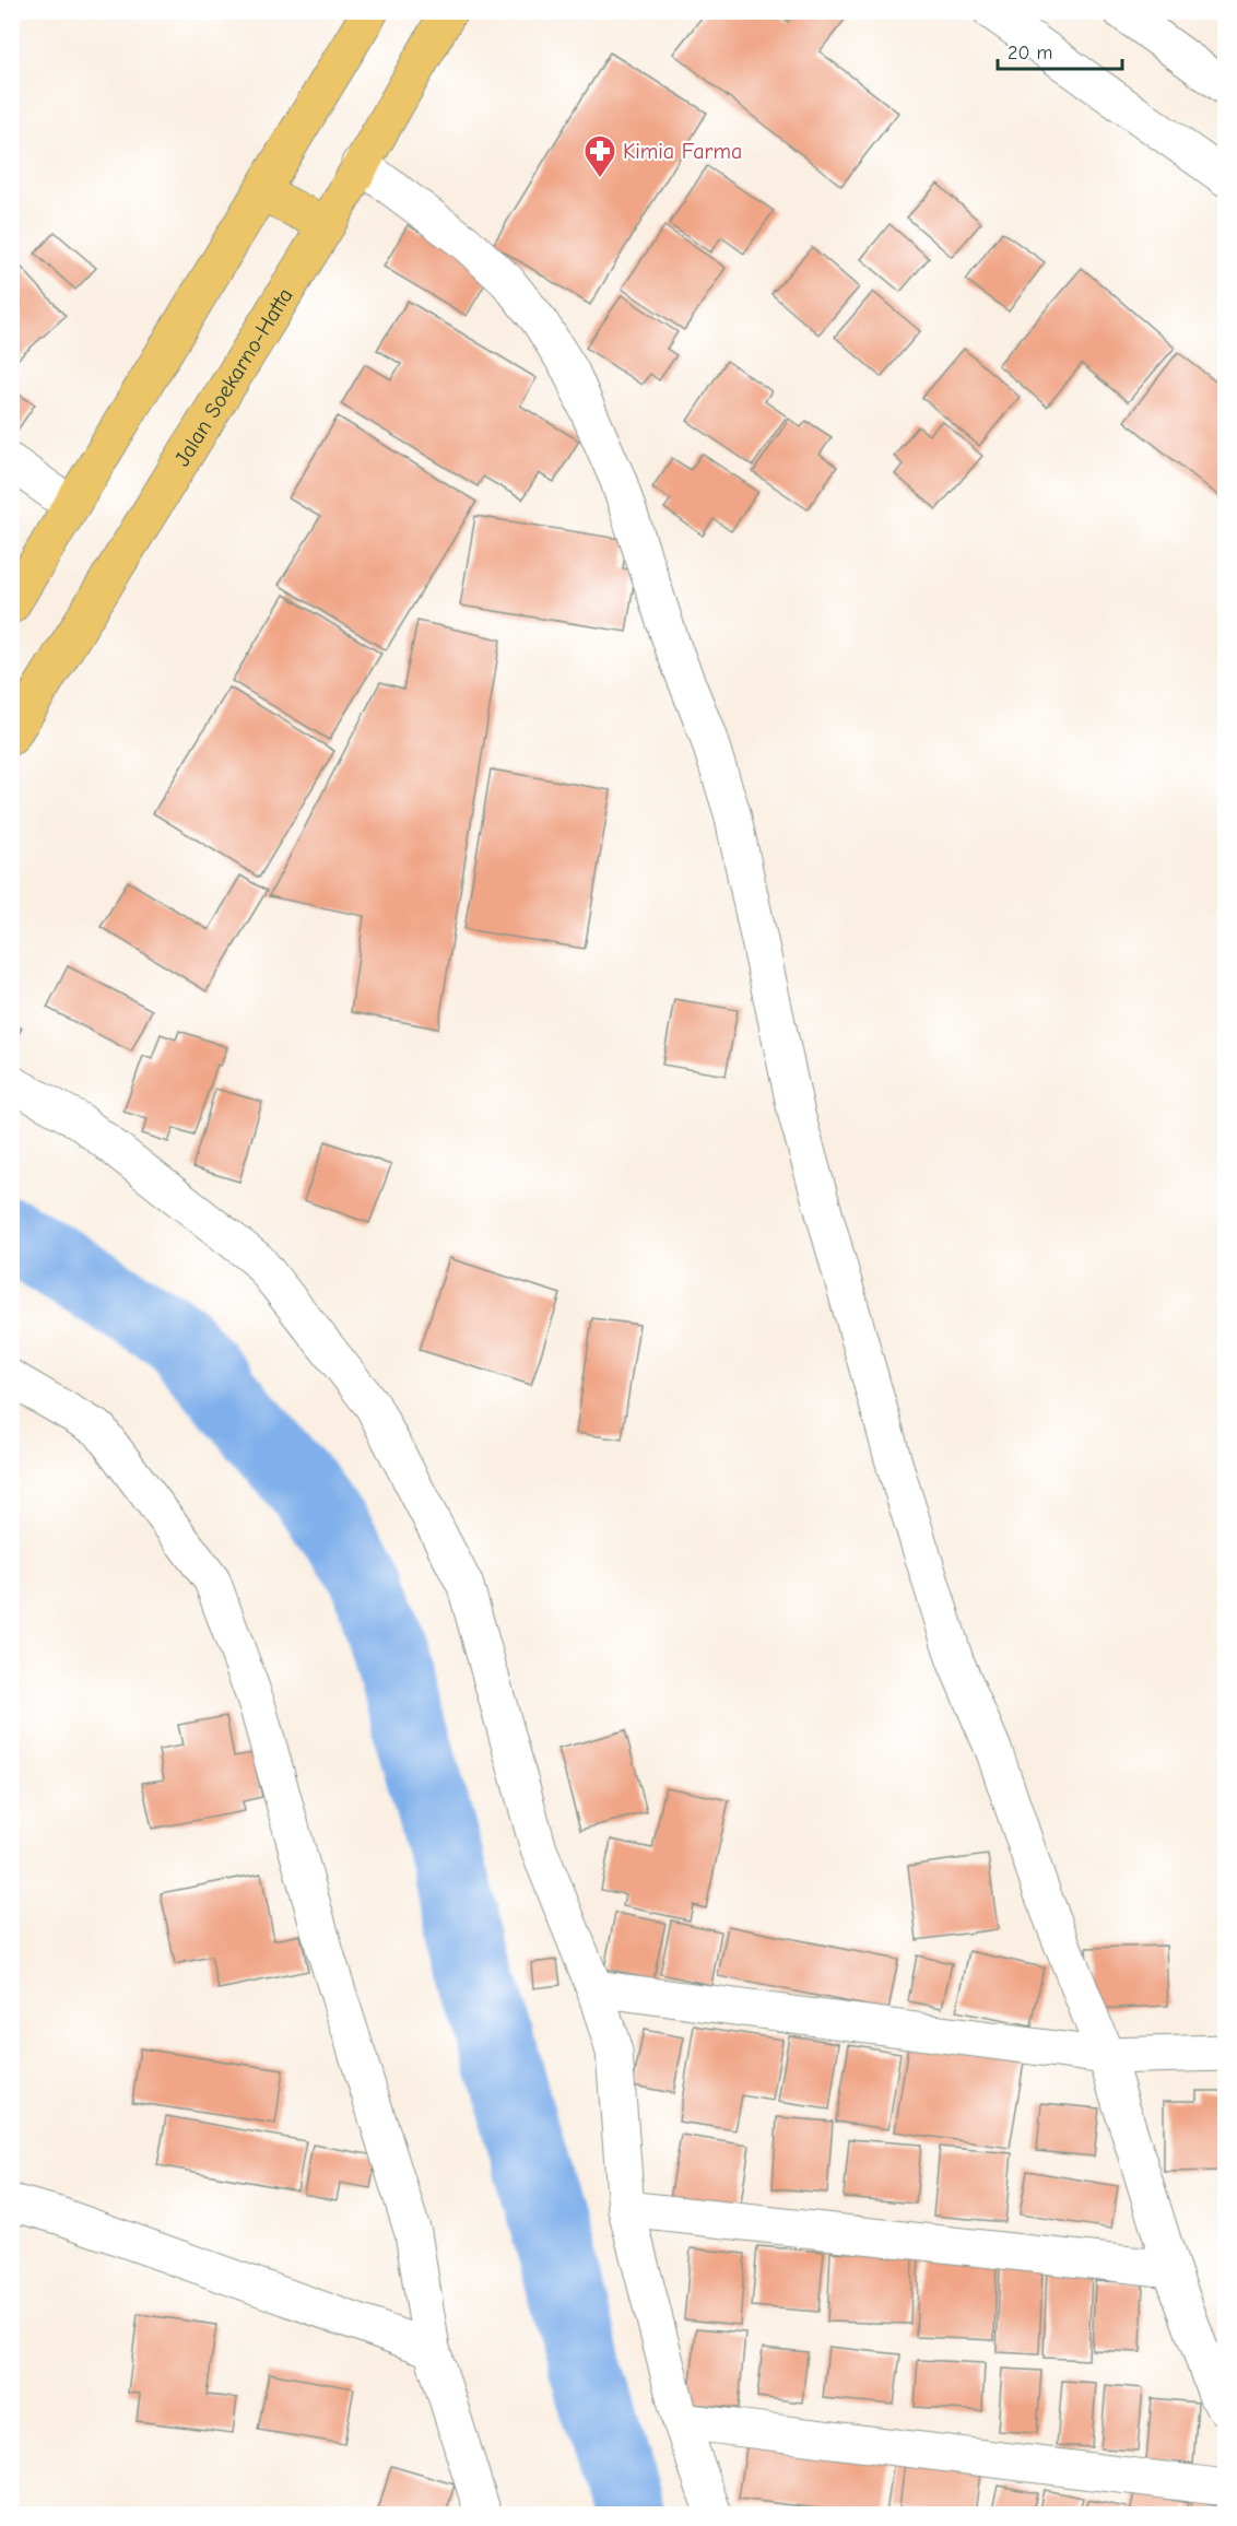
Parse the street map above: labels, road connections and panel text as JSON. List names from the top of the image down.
{
  "streets": {
    "highway": ["Jalan Soekarno-Hatta"]
  },
  "places": {
    "pharmacy": ["Kimia Farma"]
  },
  "scale_bar": "20 m"
}
